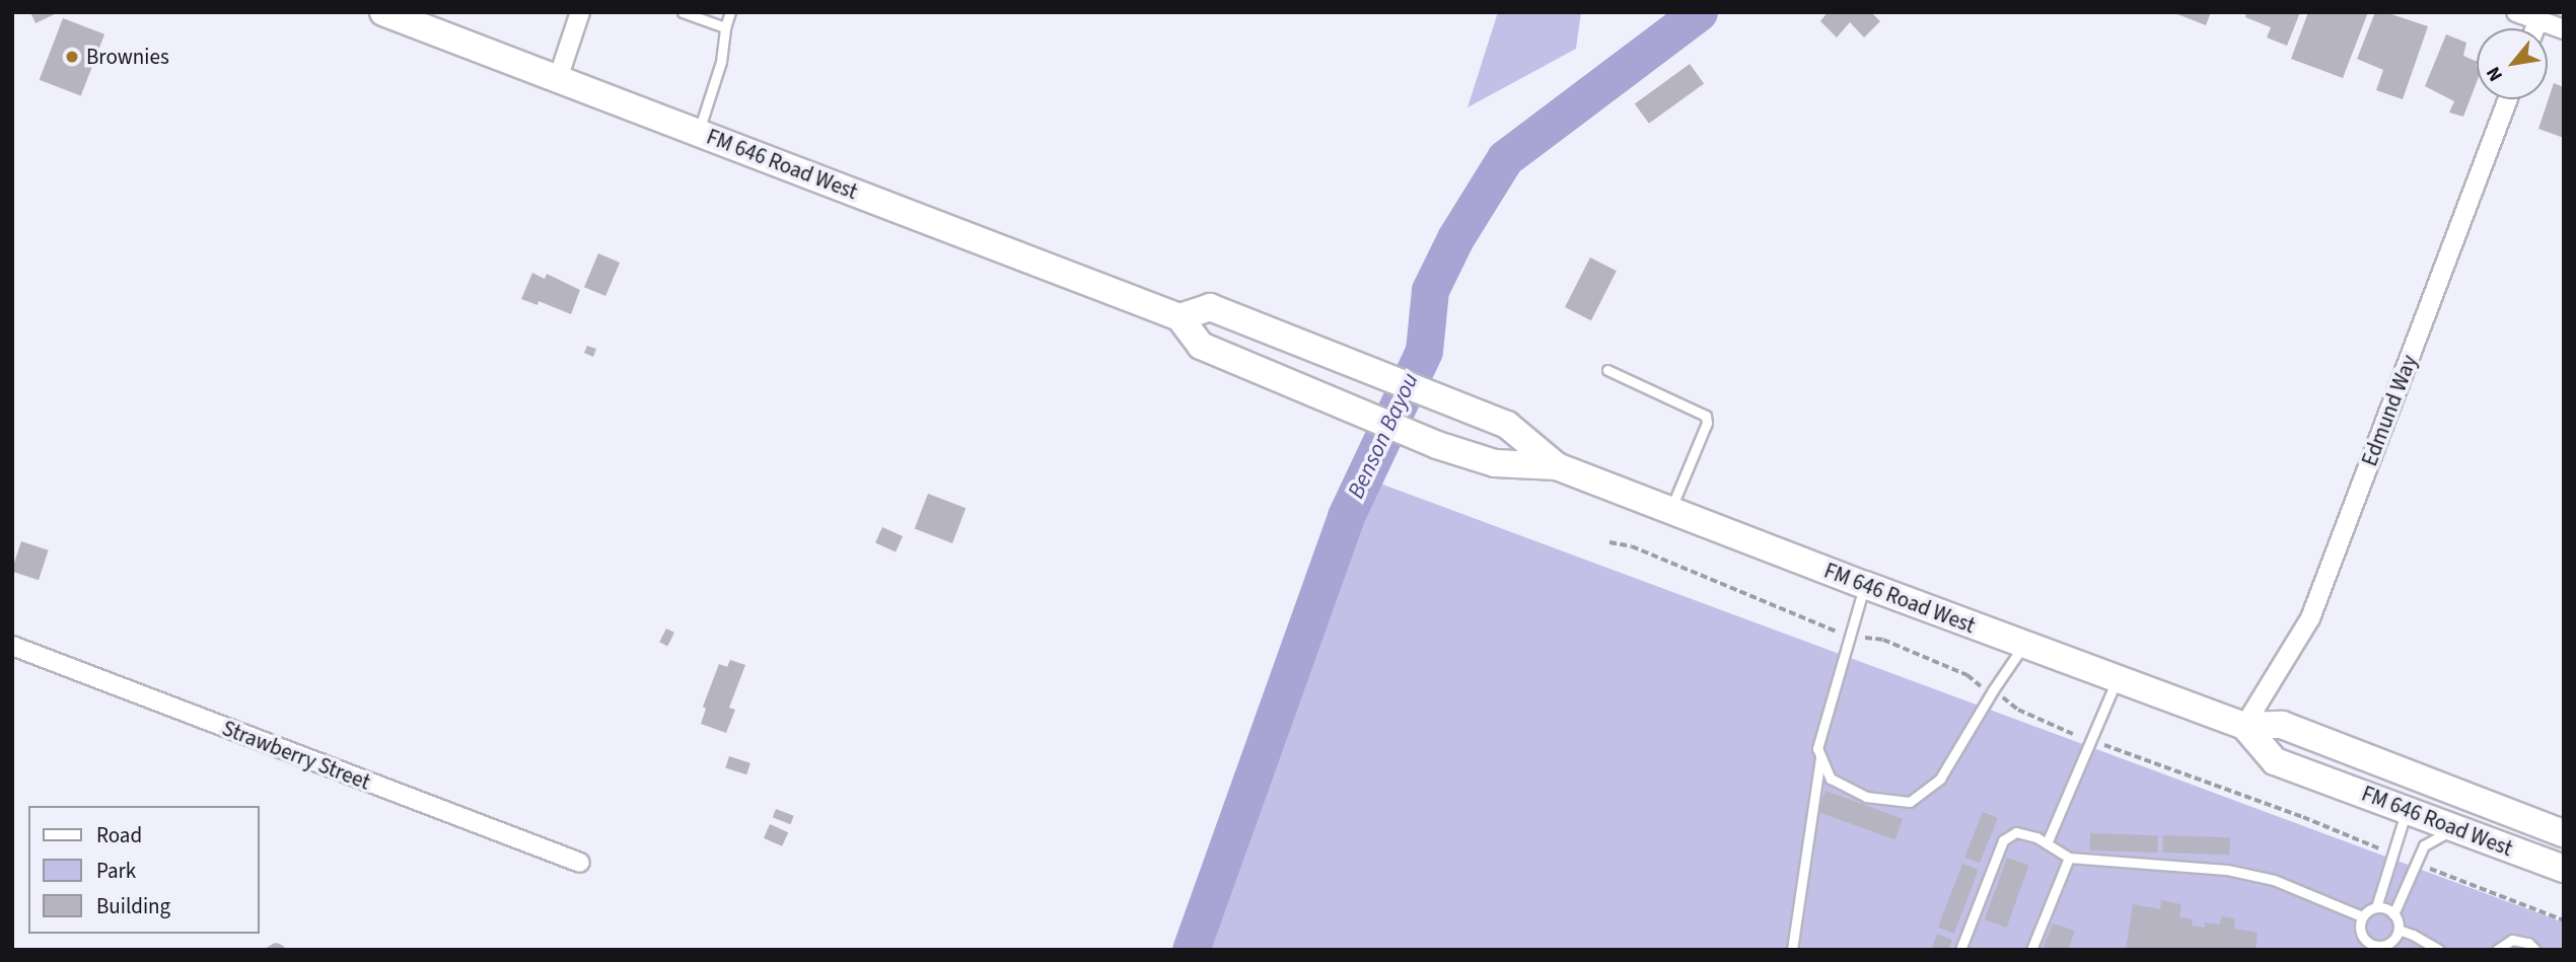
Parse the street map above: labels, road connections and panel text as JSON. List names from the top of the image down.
{
  "streets": {
    "main road": ["FM 646 Road West"],
    "street": ["Edmund Way", "Strawberry Street"]
  },
  "crossings": [
    ["FM 646 Road West", "Edmund Way"]
  ],
  "water": ["Benson Bayou"],
  "places": ["Brownies"],
  "legend": ["Road", "Park", "Building"],
  "north": "bottom left"
}
